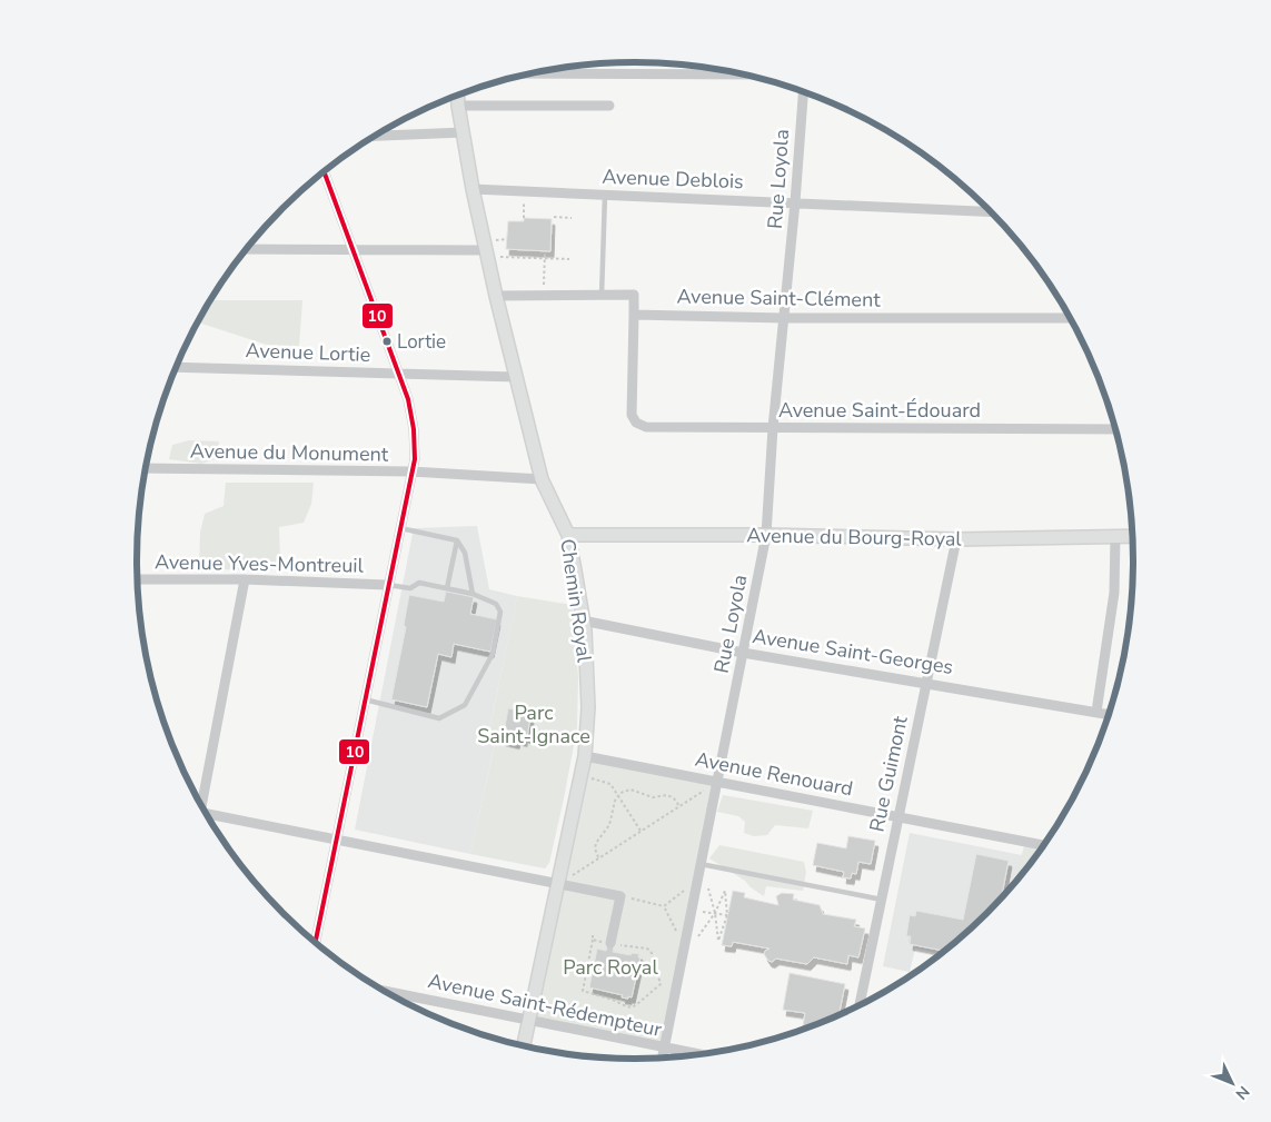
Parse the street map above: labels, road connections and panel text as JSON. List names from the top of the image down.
{
  "streets": {
    "main road": ["Avenue du Bourg-Royal", "Chemin Royal"],
    "street": [
      "Avenue Deblois",
      "Rue Loyola",
      "Avenue Saint-Clément",
      "Avenue Lortie",
      "Avenue Saint-Édouard",
      "Avenue du Monument",
      "Avenue Yves-Montreuil",
      "Avenue Saint-Georges",
      "Avenue Renouard",
      "Rue Guimont",
      "Avenue Saint-Rédempteur"
    ]
  },
  "crossings": [
    ["Avenue Deblois", "Rue Loyola"],
    ["Avenue Deblois", "Chemin Royal"],
    ["Rue Loyola", "Avenue Saint-Clément"],
    ["Rue Loyola", "Avenue Saint-Édouard"],
    ["Rue Loyola", "Avenue du Bourg-Royal"],
    ["Rue Loyola", "Avenue Saint-Georges"],
    ["Rue Loyola", "Avenue Renouard"],
    ["Rue Loyola", "Avenue Saint-Rédempteur"],
    ["Avenue Saint-Clément", "Avenue Saint-Édouard"],
    ["Avenue Lortie", "Chemin Royal"],
    ["Avenue du Monument", "Chemin Royal"],
    ["Avenue du Bourg-Royal", "Chemin Royal"],
    ["Avenue du Bourg-Royal", "Rue Guimont"],
    ["Chemin Royal", "Avenue Saint-Georges"],
    ["Chemin Royal", "Avenue Renouard"],
    ["Chemin Royal", "Avenue Saint-Rédempteur"],
    ["Avenue Saint-Georges", "Rue Guimont"],
    ["Avenue Renouard", "Rue Guimont"]
  ],
  "parks": ["Parc Saint-Ignace", "Parc Royal"],
  "places": ["Lortie"],
  "lines": ["transit line 10"],
  "north": "bottom right"
}
